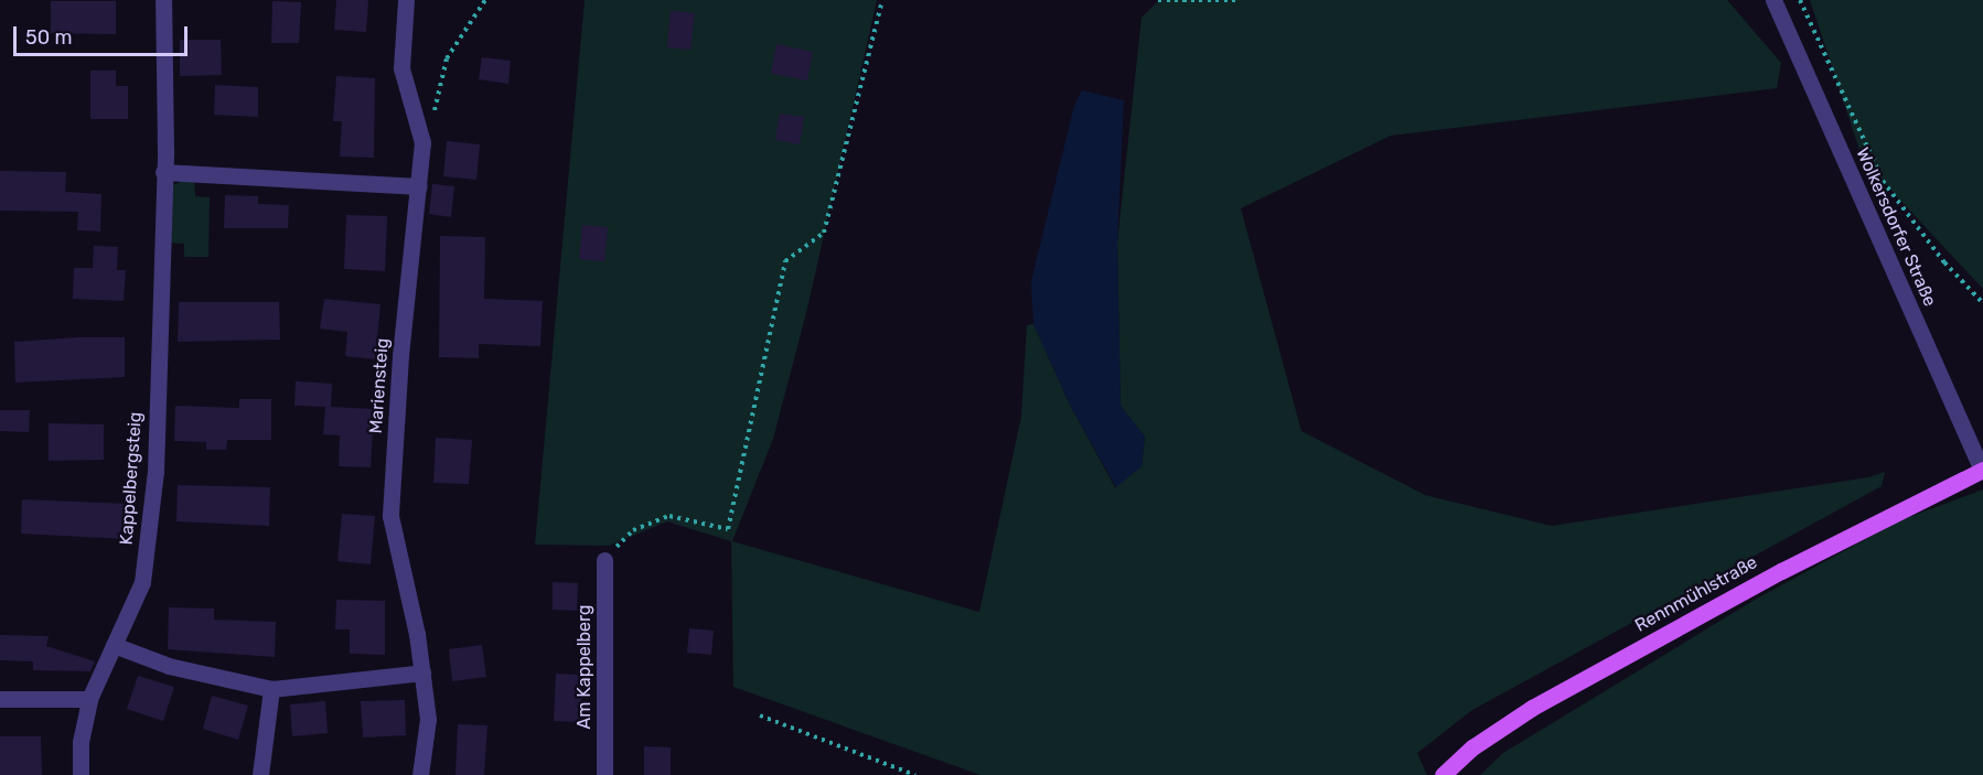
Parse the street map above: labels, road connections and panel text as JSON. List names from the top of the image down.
{
  "streets": {
    "main road": ["Rennmühlstraße"],
    "street": [
      "Wolkersdorfer Straße",
      "Mariensteig",
      "Kappelbergsteig",
      "Am Kappelberg"
    ]
  },
  "crossings": [
    ["Wolkersdorfer Straße", "Rennmühlstraße"]
  ],
  "scale_bar": "50 m"
}
